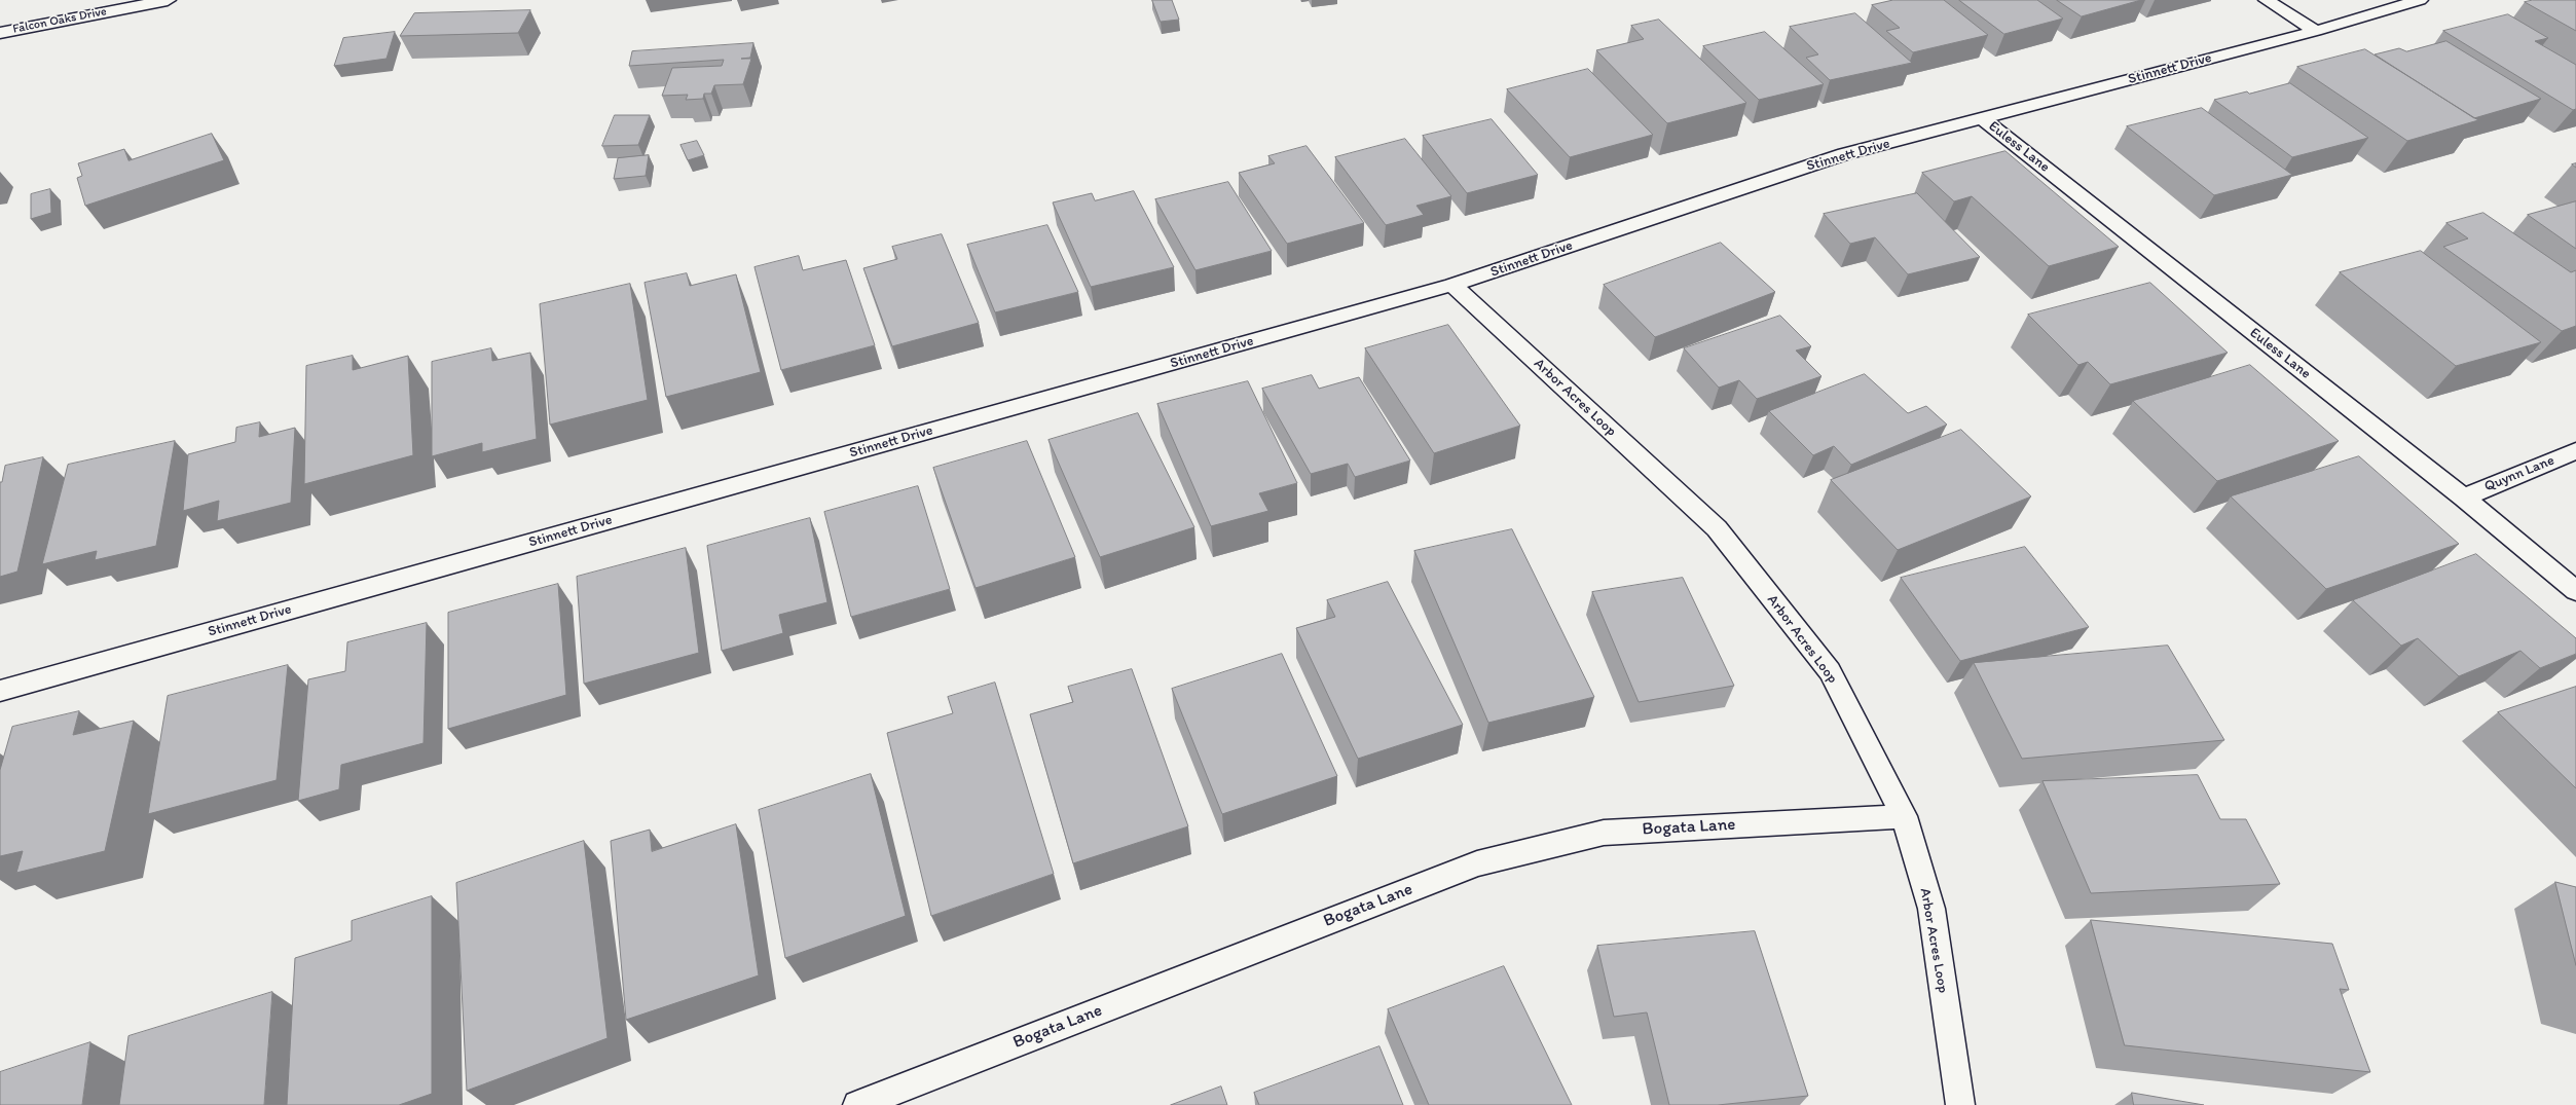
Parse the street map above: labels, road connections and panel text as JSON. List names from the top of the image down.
{
  "streets": {
    "street": [
      "Falcon Oaks Drive",
      "Stinnett Drive",
      "Euless Lane",
      "Arbor Acres Loop",
      "Quynn Lane",
      "Bogata Lane"
    ]
  },
  "crossings": [
    ["Stinnett Drive", "Euless Lane"],
    ["Stinnett Drive", "Arbor Acres Loop"],
    ["Euless Lane", "Quynn Lane"],
    ["Arbor Acres Loop", "Bogata Lane"]
  ]
}
